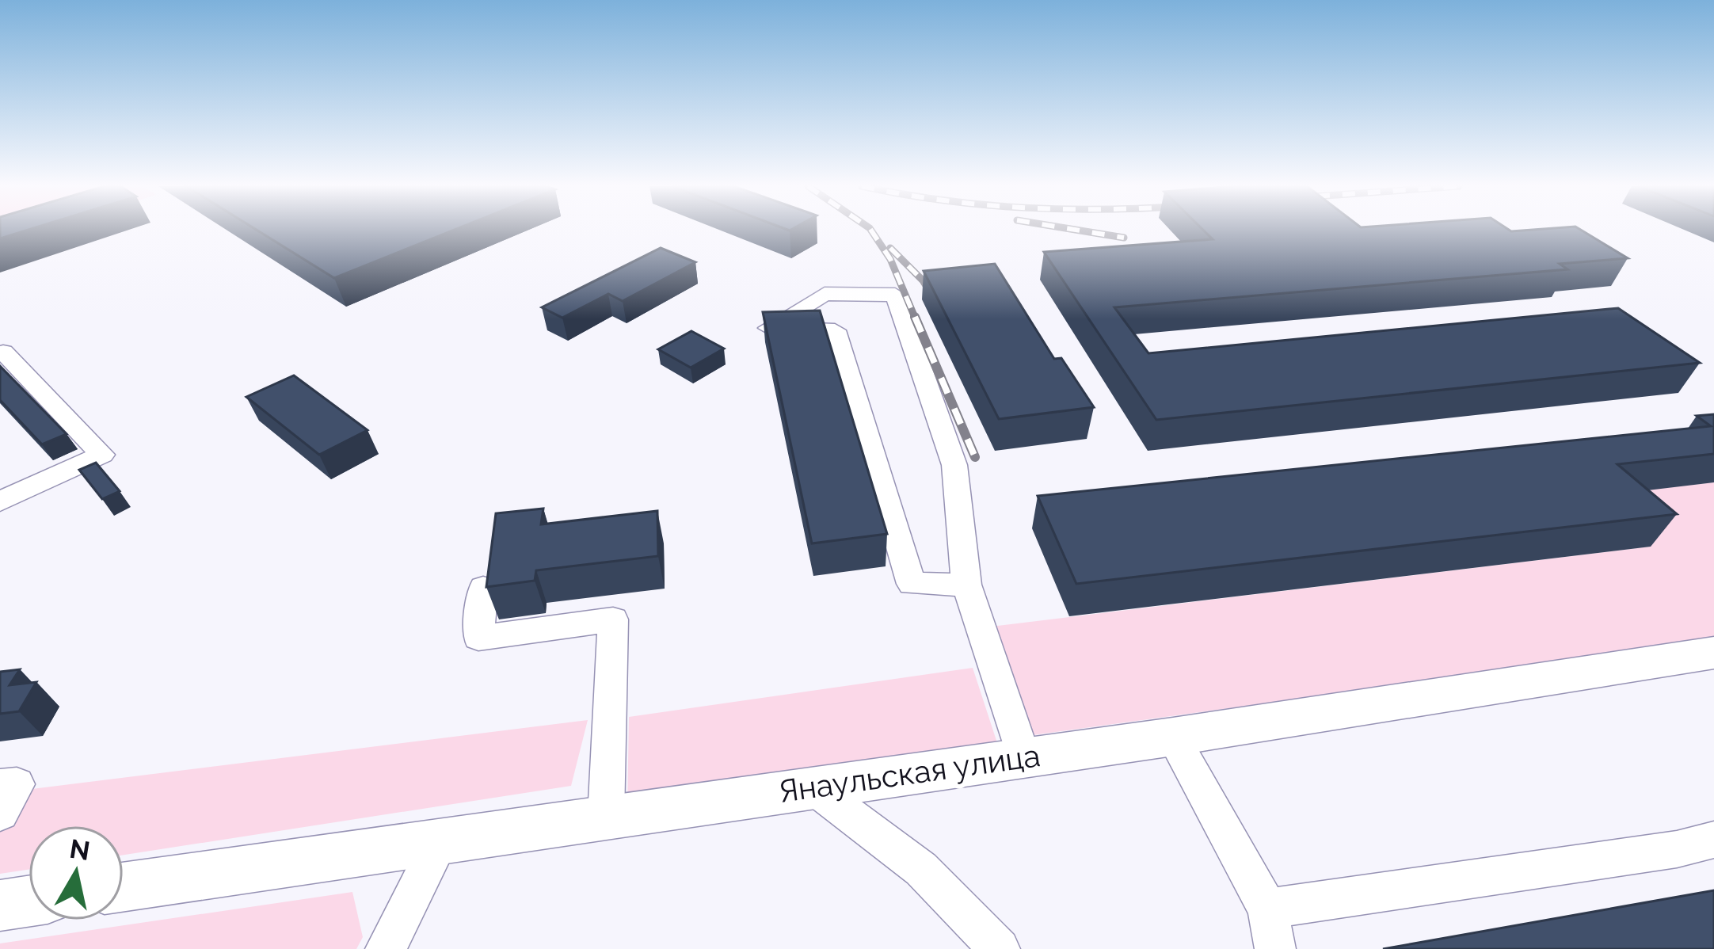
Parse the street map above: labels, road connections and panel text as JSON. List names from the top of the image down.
{
  "streets": {
    "main road": ["Янаульская улица"]
  },
  "north": "top"
}
